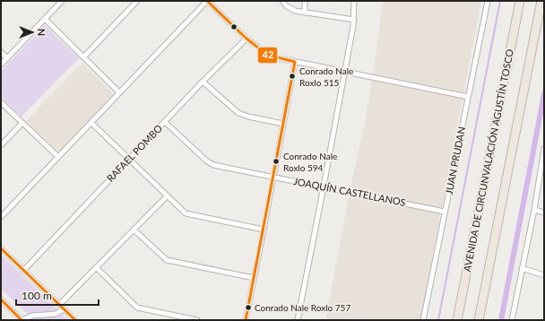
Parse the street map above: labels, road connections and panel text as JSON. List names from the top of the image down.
{
  "streets": {
    "highway": ["AVENIDA DE CIRCUNVALACIÓN AGUSTÍN TOSCO"],
    "street": ["RAFAEL POMBO", "JUAN PRUDAN", "JOAQUÍN CASTELLANOS"]
  },
  "crossings": [
    ["RAFAEL POMBO", "JOAQUÍN CASTELLANOS"],
    ["JUAN PRUDAN", "JOAQUÍN CASTELLANOS"]
  ],
  "places": ["Conrado Nale Roxlo 515", "Conrado Nale Roxlo 594", "Conrado Nale Roxlo 757"],
  "lines": ["transit line 42"],
  "scale_bar": "100 m",
  "north": "right"
}
